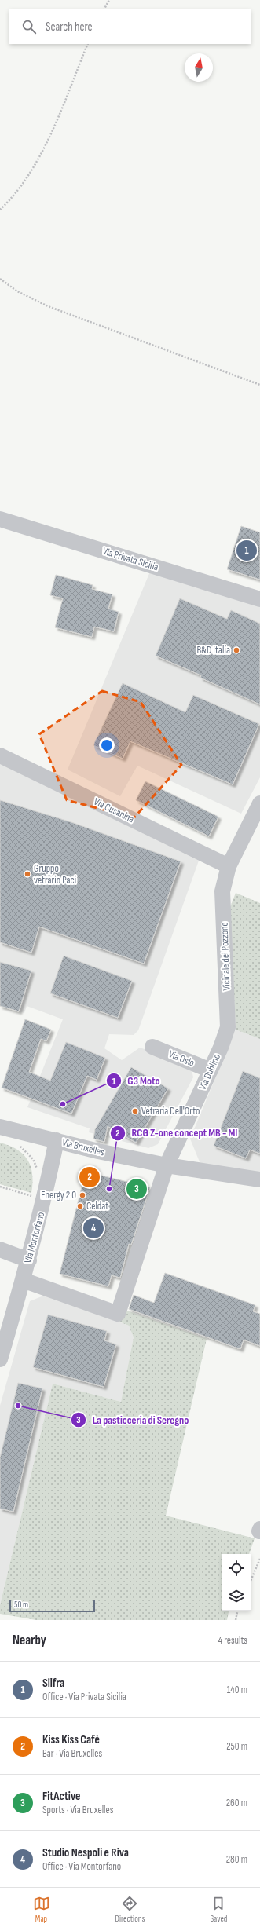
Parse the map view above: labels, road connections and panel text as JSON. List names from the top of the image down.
{
  "streets": {
    "street": [
      "Via Privata Sicilia",
      "Via Cusanina",
      "Vicinale dei Pozzone",
      "Via Oslo",
      "Via Dublino",
      "Via Bruxelles",
      "Via Montorfano"
    ]
  },
  "crossings": [
    ["Via Cusanina", "Vicinale dei Pozzone"],
    ["Vicinale dei Pozzone", "Via Dublino"],
    ["Via Oslo", "Via Dublino"],
    ["Via Dublino", "Via Bruxelles"],
    ["Via Bruxelles", "Via Montorfano"]
  ],
  "places": [
    "B&D Italia",
    "Gruppo vetrario Paci",
    "G3 Moto",
    "Vetraria Dell'Orto",
    "RCG Z-one concept MB - MI",
    "Energy 2.0",
    "Celdat",
    "La pasticceria di Seregno"
  ],
  "scale_bar": "50 m",
  "north": "top",
  "page": {
    "search": "Search here",
    "pins": [
      "1",
      "2",
      "3",
      "4"
    ],
    "scale": "50 m",
    "heading": ["Nearby", "4 results"],
    "list": [
      {
        "mark": "1",
        "name": "Silfra",
        "note": "Office · Via Privata Sicilia",
        "value": "140 m"
      },
      {
        "mark": "2",
        "name": "Kiss Kiss Cafè",
        "note": "Bar · Via Bruxelles",
        "value": "250 m"
      },
      {
        "mark": "3",
        "name": "FitActive",
        "note": "Sports · Via Bruxelles",
        "value": "260 m"
      },
      {
        "mark": "4",
        "name": "Studio Nespoli e Riva",
        "note": "Office · Via Montorfano",
        "value": "280 m"
      }
    ],
    "nav": ["Map", "Directions", "Saved"]
  }
}
